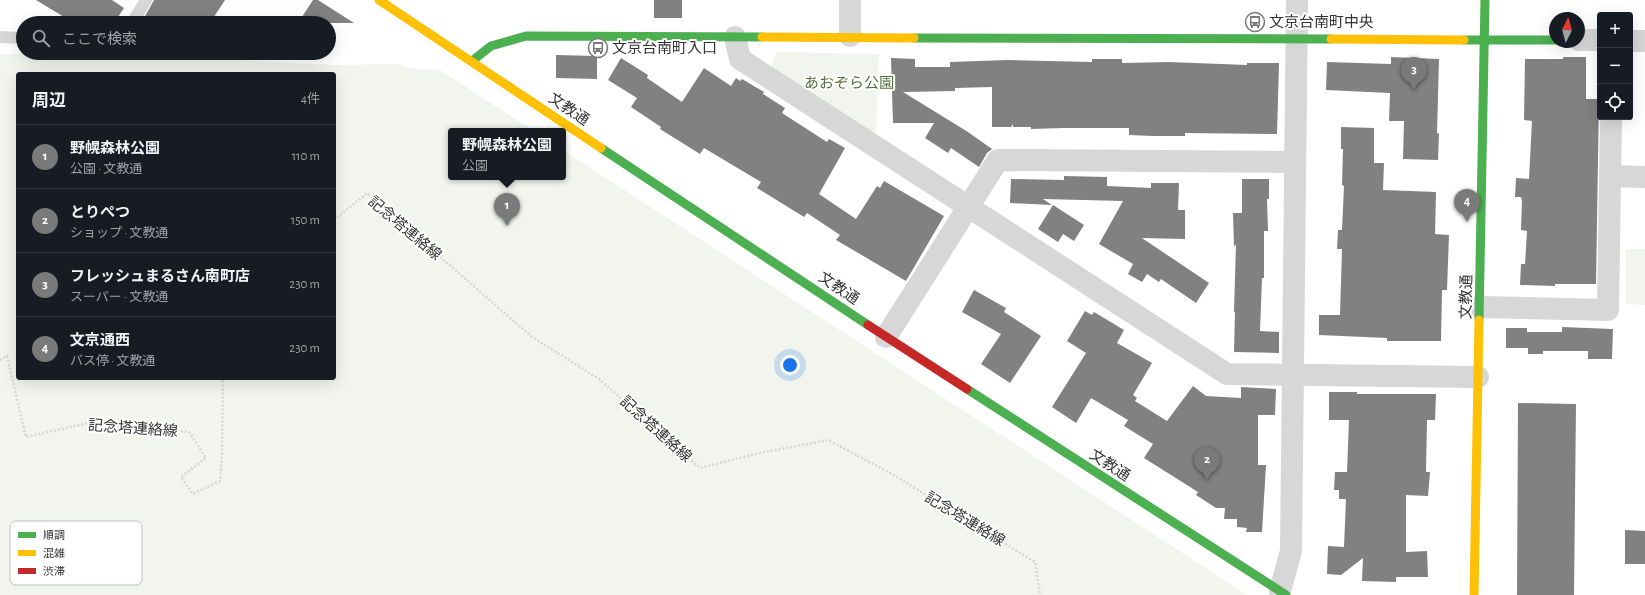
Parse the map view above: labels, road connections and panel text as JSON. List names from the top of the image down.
{
  "streets": {
    "street": ["文教通"],
    "path": ["記念塔連絡線"]
  },
  "parks": ["あおぞら公園"],
  "places": {
    "bus stop": ["文京台南町中央", "文京台南町入口"]
  },
  "legend": ["順調", "混雑", "渋滞"],
  "north": "top",
  "page": {
    "map_buttons": ["+", "−"],
    "search": "ここで検索",
    "pins": [
      "3",
      "4",
      "1",
      "2"
    ],
    "heading": ["周辺", "4件"],
    "list": [
      {
        "mark": "1",
        "name": "野幌森林公園",
        "note": "公園 · 文教通",
        "value": "110 m"
      },
      {
        "mark": "2",
        "name": "とりぺつ",
        "note": "ショップ · 文教通",
        "value": "150 m"
      },
      {
        "mark": "3",
        "name": "フレッシュまるさん南町店",
        "note": "スーパー · 文教通",
        "value": "230 m"
      },
      {
        "mark": "4",
        "name": "文京通西",
        "note": "バス停 · 文教通",
        "value": "230 m"
      }
    ],
    "popup": ["野幌森林公園", "公園"]
  }
}
